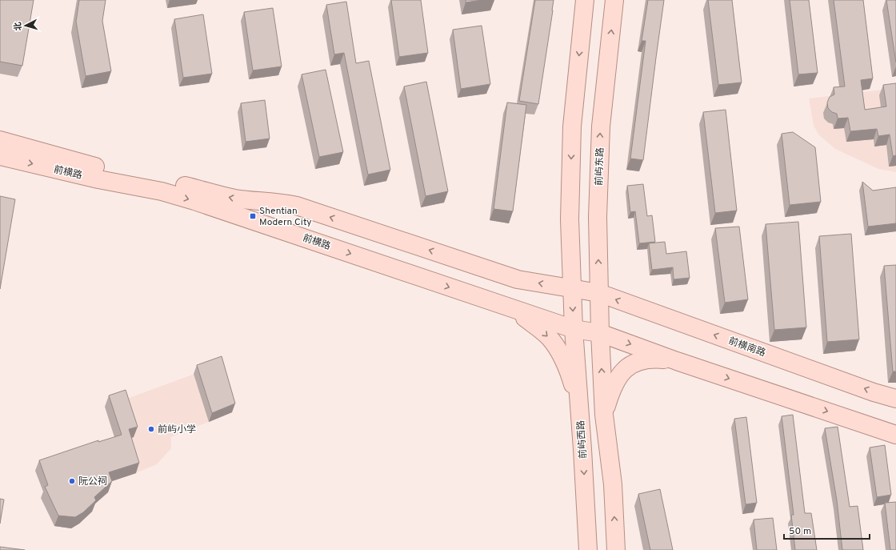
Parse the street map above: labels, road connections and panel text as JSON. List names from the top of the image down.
{
  "streets": {
    "main road": [
      "前屿东路",
      "前横路",
      "前横南路",
      "前屿西路"
    ]
  },
  "crossings": [
    ["前屿东路", "前横路"],
    ["前屿东路", "前横南路"],
    ["前横路", "前横南路"],
    ["前横路", "前屿西路"]
  ],
  "places": {
    "transit": ["Shentian Modern City"],
    "other": ["前屿小学", "阮公祠"]
  },
  "scale_bar": "50 m",
  "north": "left"
}
